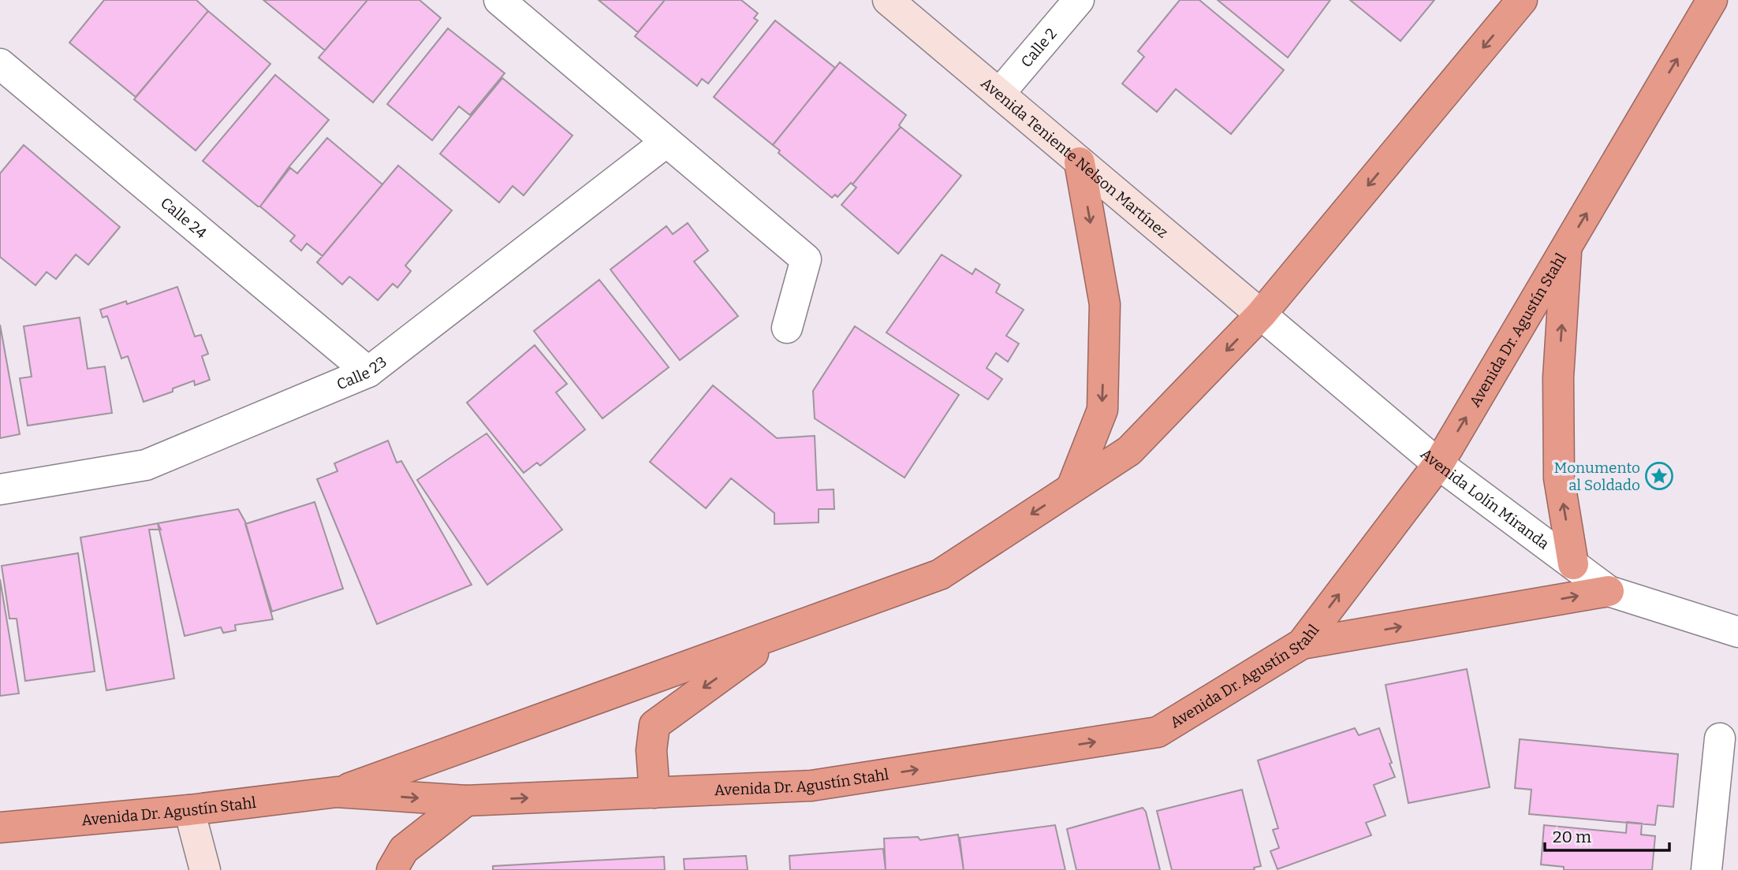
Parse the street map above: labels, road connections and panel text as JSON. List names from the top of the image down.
{
  "streets": {
    "highway": ["Avenida Dr. Agustín Stahl"],
    "street": [
      "Calle 2",
      "Avenida Teniente Nelson Martínez",
      "Calle 24",
      "Calle 23",
      "Avenida Lolín Miranda"
    ]
  },
  "crossings": [
    ["Calle 2", "Avenida Teniente Nelson Martínez"],
    ["Avenida Teniente Nelson Martínez", "Avenida Dr. Agustín Stahl"],
    ["Avenida Teniente Nelson Martínez", "Avenida Lolín Miranda"],
    ["Calle 24", "Calle 23"],
    ["Avenida Dr. Agustín Stahl", "Avenida Lolín Miranda"]
  ],
  "places": {
    "place": ["Monumento al Soldado"]
  },
  "scale_bar": "20 m"
}
